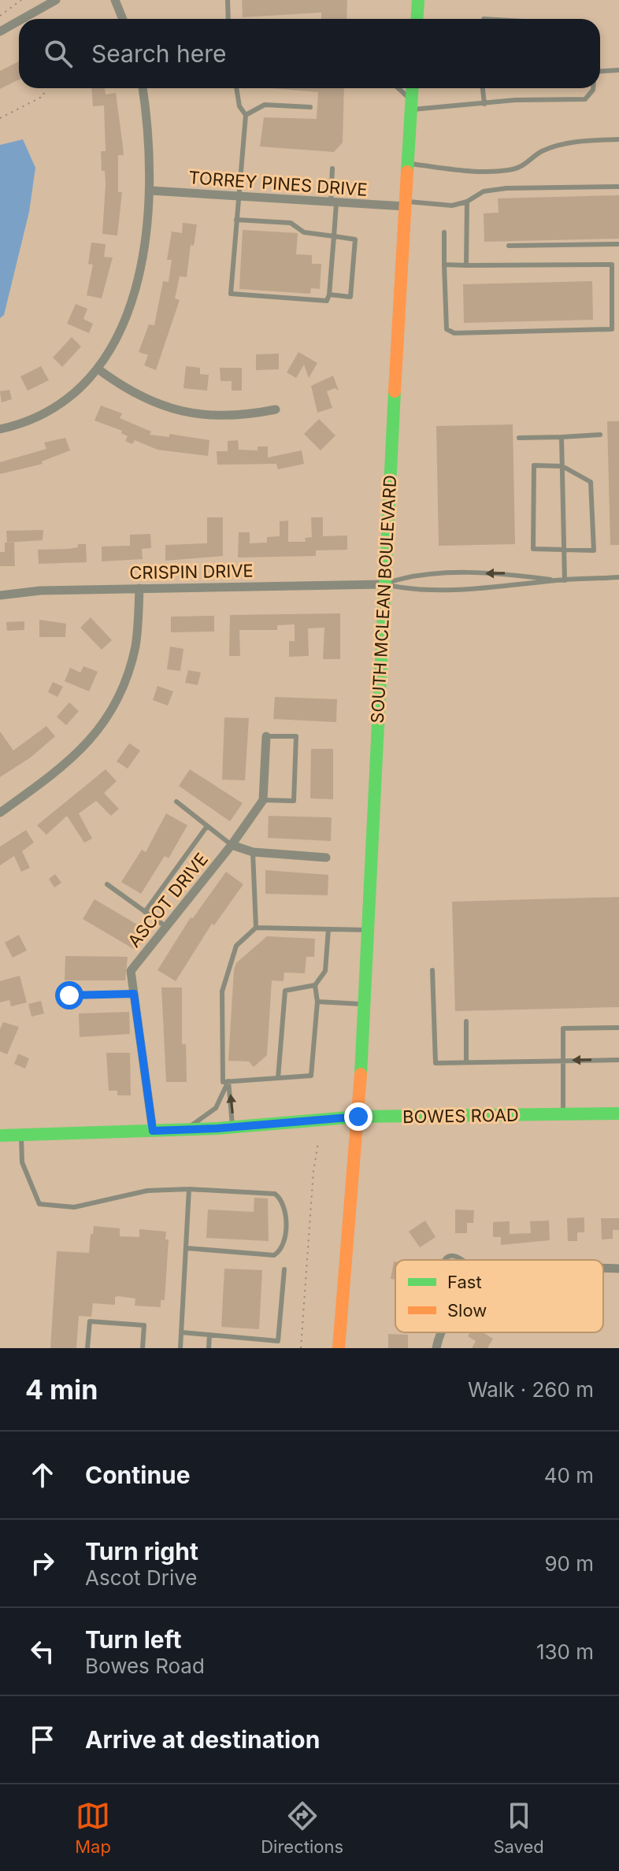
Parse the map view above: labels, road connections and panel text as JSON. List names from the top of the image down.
{
  "streets": {
    "main road": ["SOUTH MCLEAN BOULEVARD", "BOWES ROAD"],
    "street": ["TORREY PINES DRIVE", "CRISPIN DRIVE", "ASCOT DRIVE"]
  },
  "crossings": [
    ["TORREY PINES DRIVE", "SOUTH MCLEAN BOULEVARD"],
    ["CRISPIN DRIVE", "SOUTH MCLEAN BOULEVARD"],
    ["SOUTH MCLEAN BOULEVARD", "BOWES ROAD"],
    ["ASCOT DRIVE", "BOWES ROAD"]
  ],
  "legend": ["Fast", "Slow"],
  "page": {
    "search": "Search here",
    "heading": ["4 min", "Walk · 260 m"],
    "list": [
      ["Continue", "40 m"],
      ["Turn right", "Ascot Drive", "90 m"],
      ["Turn left", "Bowes Road", "130 m"],
      "Arrive at destination"
    ],
    "nav": ["Map", "Directions", "Saved"]
  }
}
